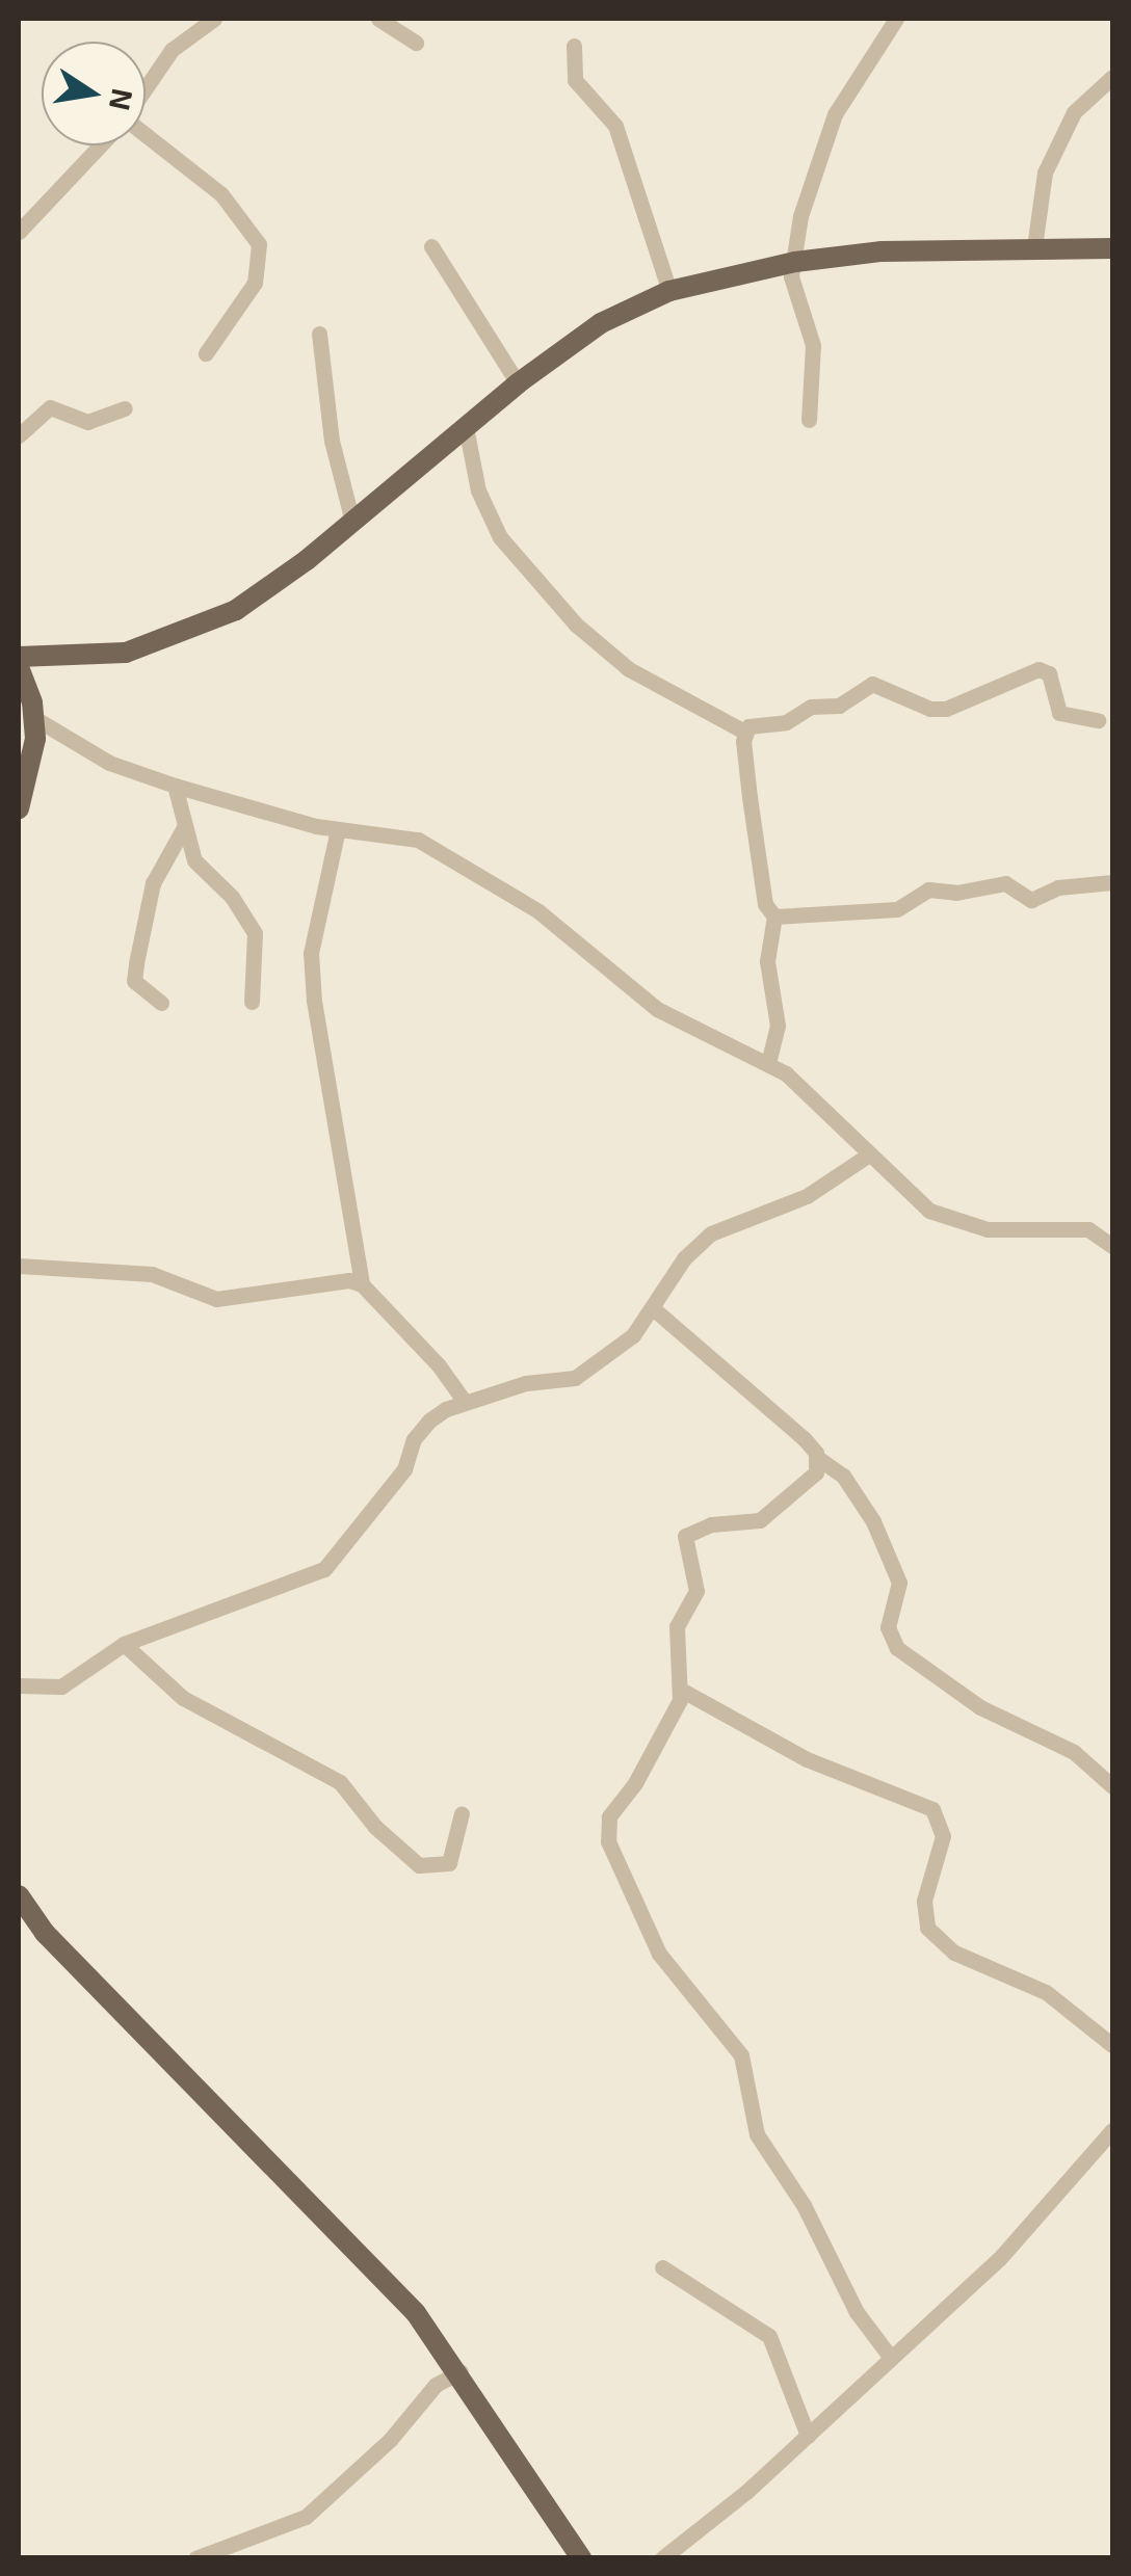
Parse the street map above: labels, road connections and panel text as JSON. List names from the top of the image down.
{
  "north": "right"
}
